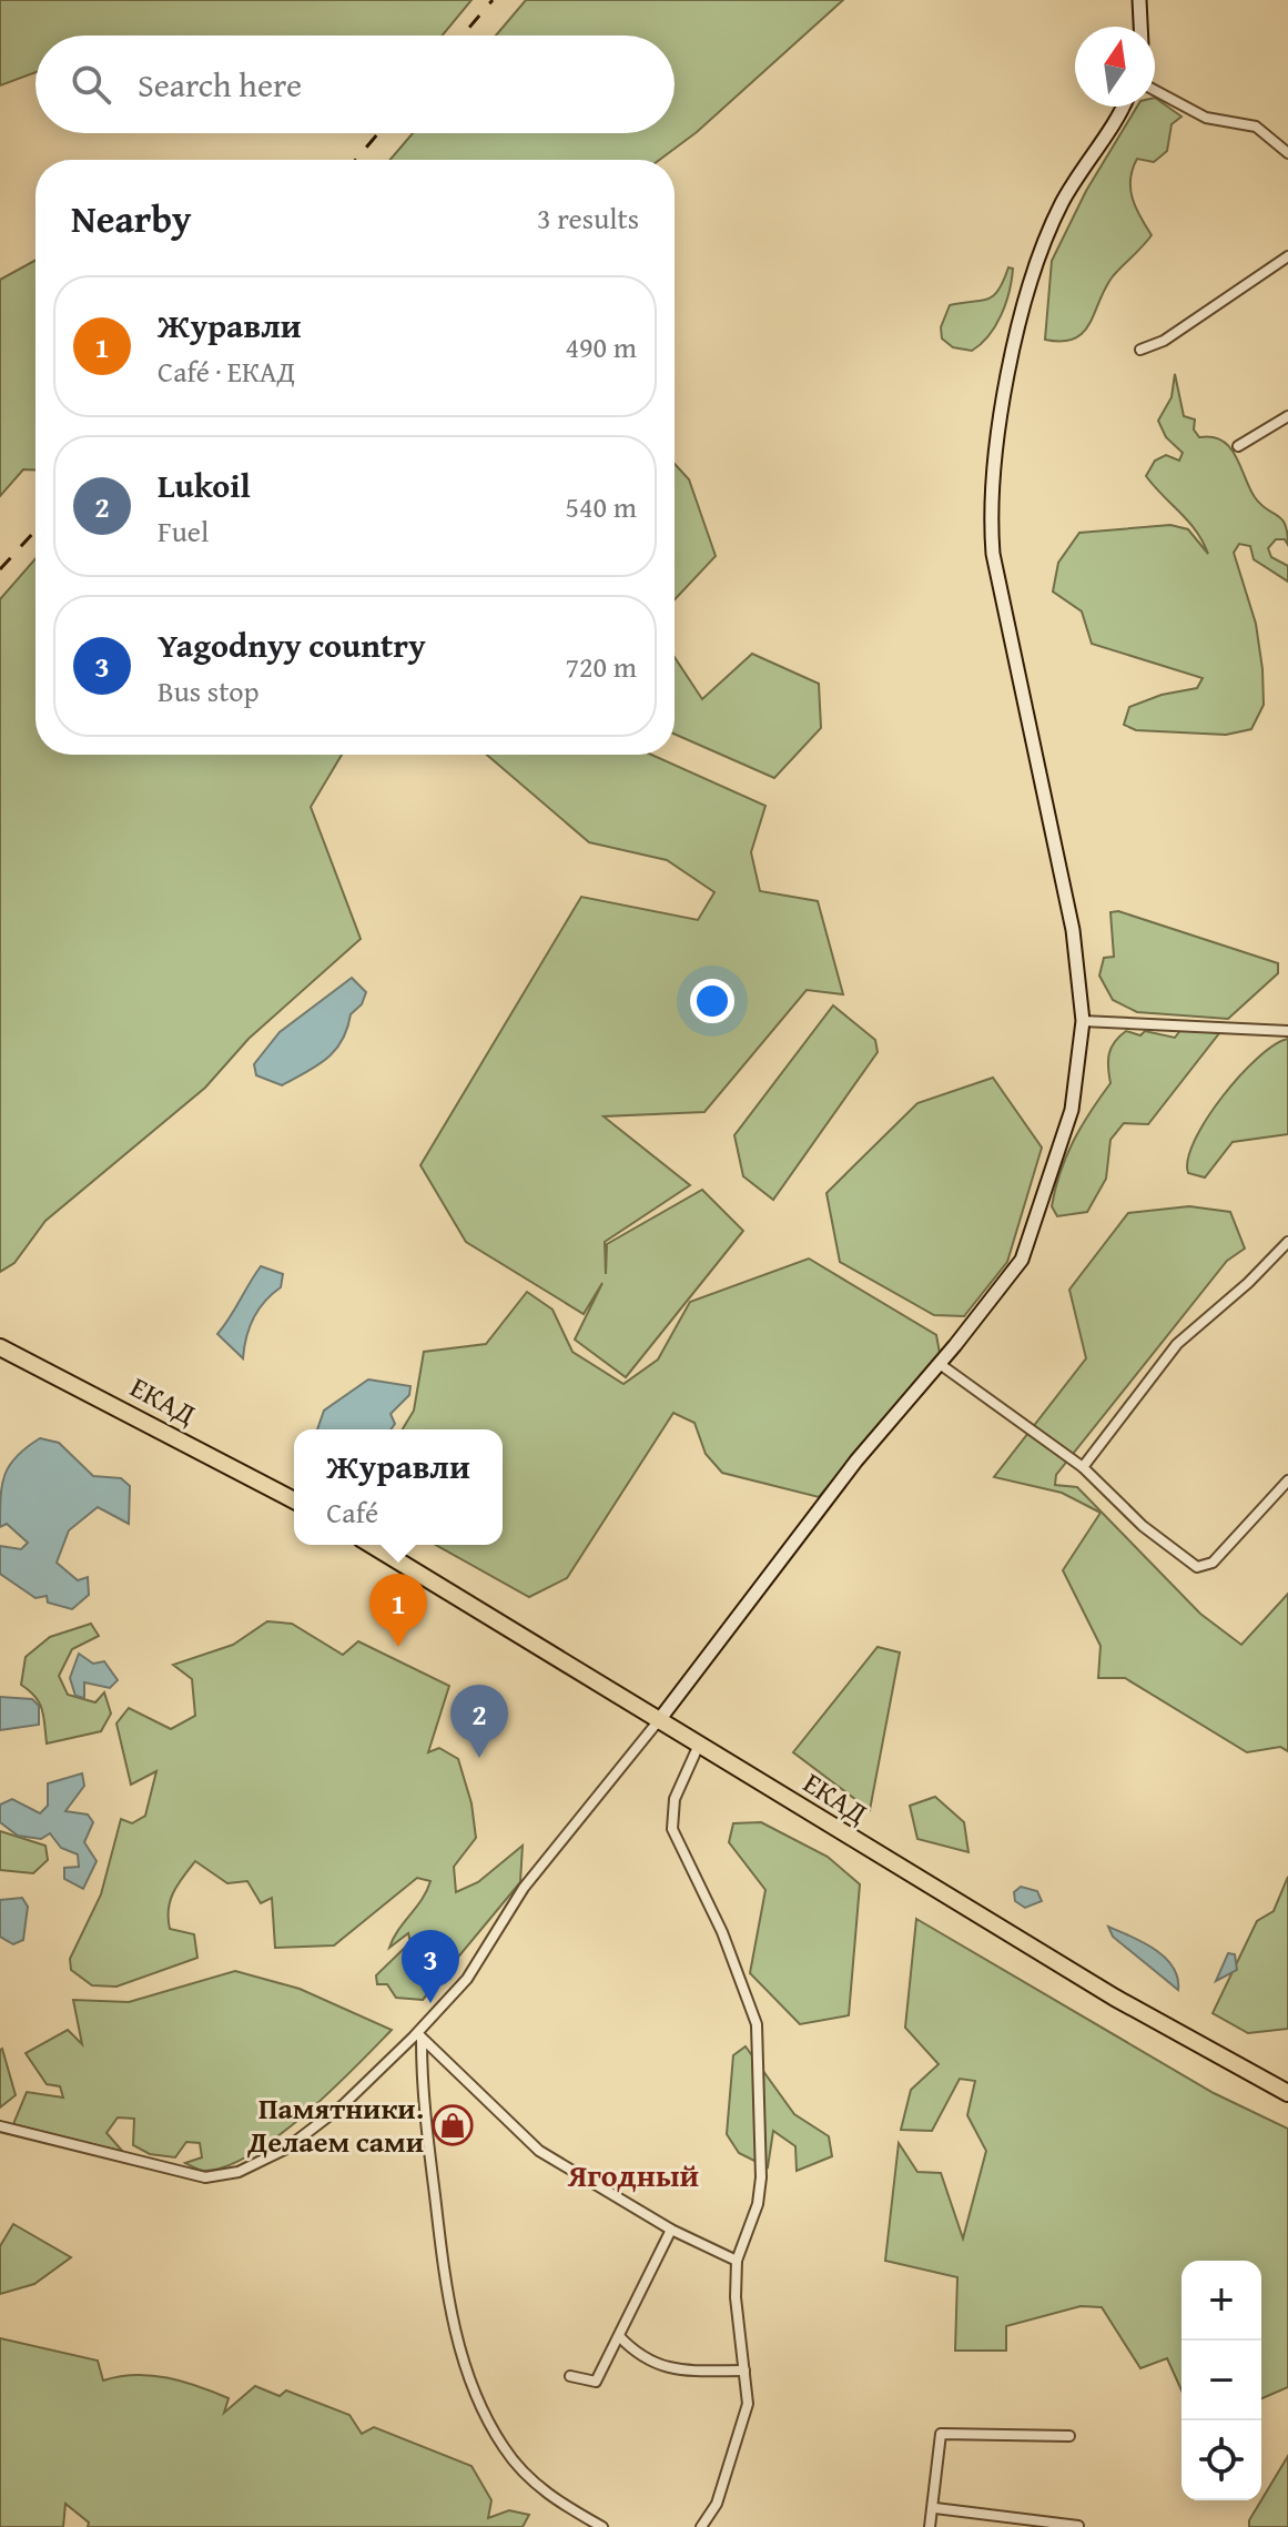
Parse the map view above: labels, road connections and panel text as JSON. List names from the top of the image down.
{
  "streets": {
    "highway": ["ЕКАД"]
  },
  "districts": ["Ягодный"],
  "places": {
    "shop": ["Памятники. Делаем сами"]
  },
  "north": "top",
  "page": {
    "search": "Search here",
    "heading": ["Nearby", "3 results"],
    "list": [
      {
        "mark": "1",
        "name": "Журавли",
        "note": "Café · ЕКАД",
        "value": "490 m"
      },
      {
        "mark": "2",
        "name": "Lukoil",
        "note": "Fuel",
        "value": "540 m"
      },
      {
        "mark": "3",
        "name": "Yagodnyy country",
        "note": "Bus stop",
        "value": "720 m"
      }
    ],
    "popup": ["Журавли", "Café"],
    "pins": ["1", "2", "3"],
    "map_buttons": ["+", "−"]
  }
}
